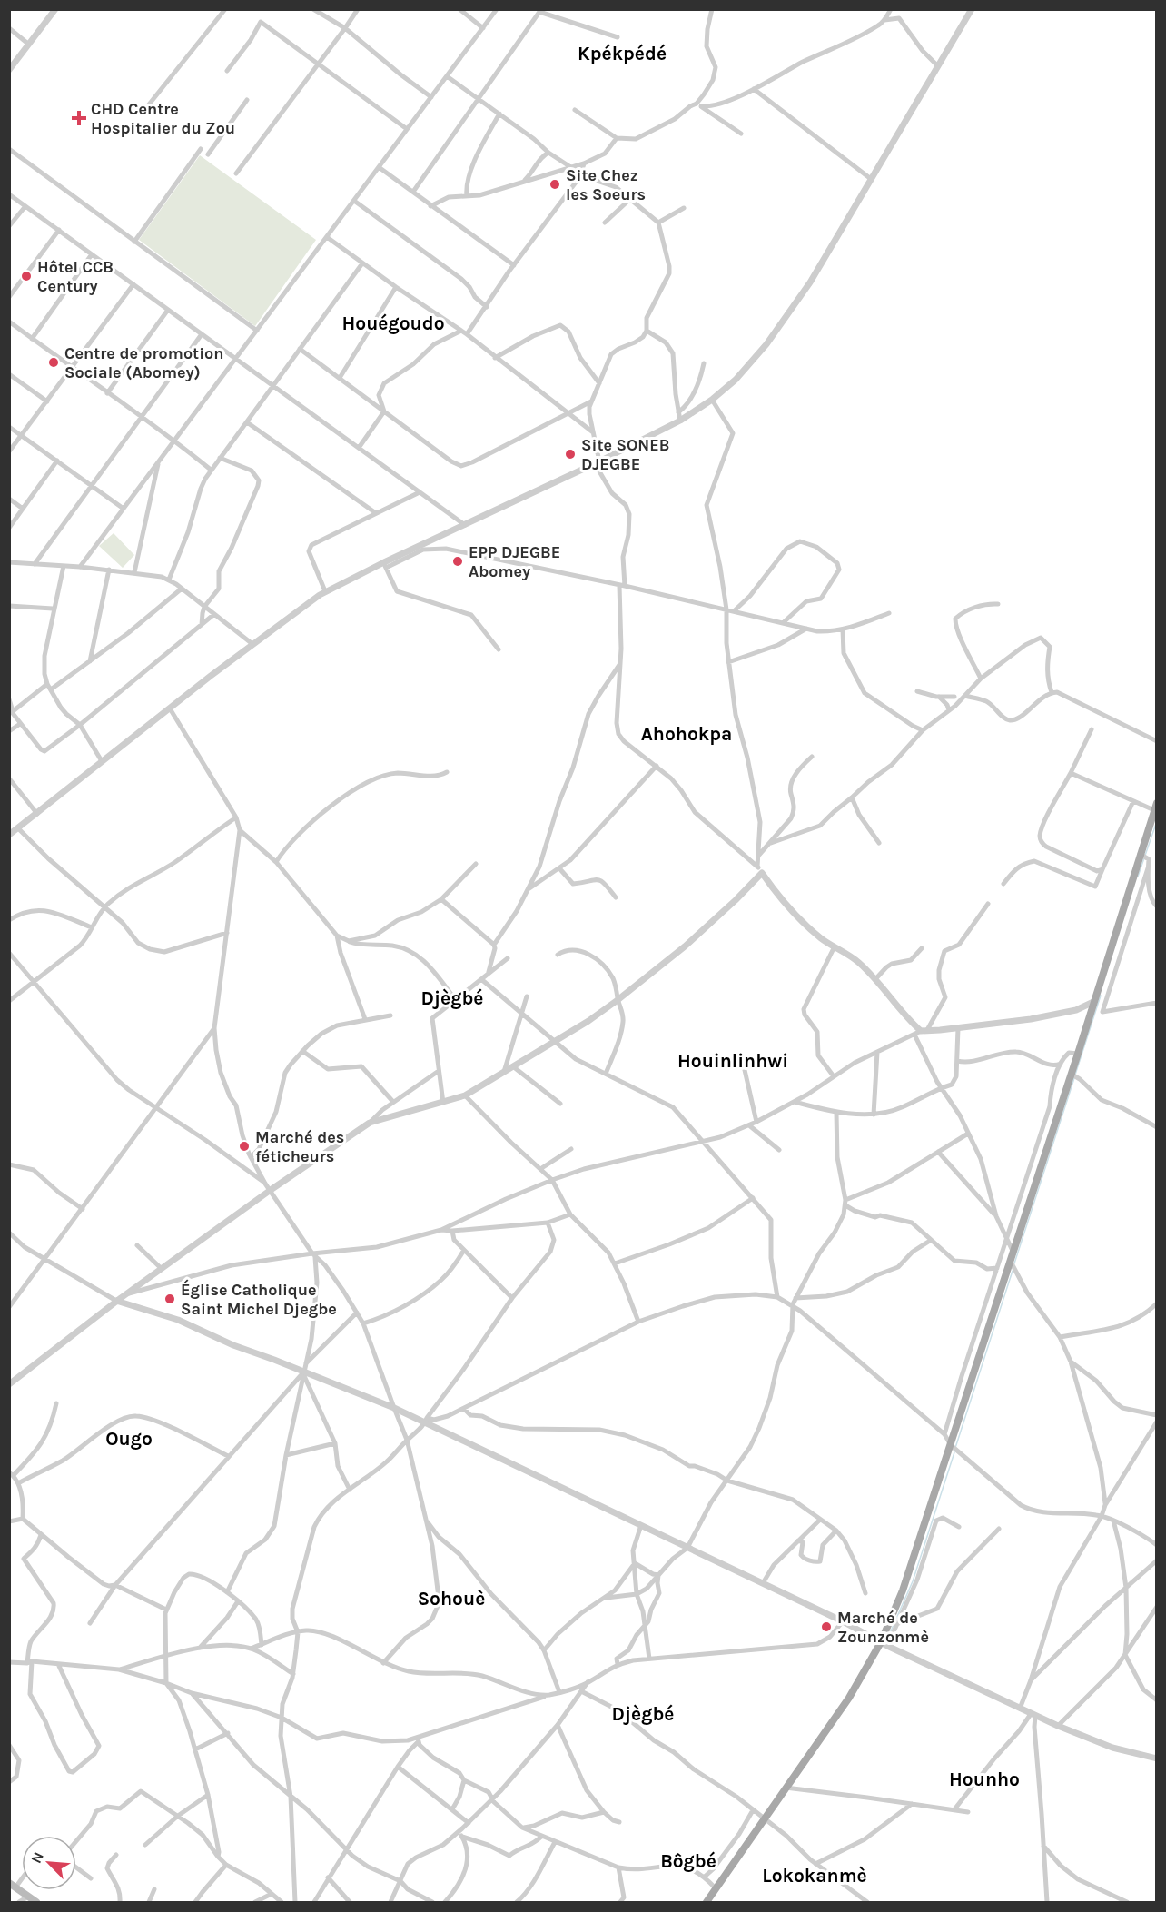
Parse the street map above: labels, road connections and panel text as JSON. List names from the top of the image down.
{
  "districts": [
    "Kpékpédé",
    "Houégoudo",
    "Ahohokpa",
    "Djègbé",
    "Houinlinhwi",
    "Ougo",
    "Sohouè",
    "Djègbé",
    "Hounho",
    "Bôgbé",
    "Lokokanmè"
  ],
  "places": {
    "health": ["CHD Centre Hospitalier du Zou"],
    "other": [
      "Site Chez les Soeurs",
      "Hôtel CCB Century",
      "Centre de promotion Sociale (Abomey)",
      "Site SONEB DJEGBE",
      "EPP DJEGBE Abomey",
      "Marché des féticheurs",
      "Église Catholique Saint Michel Djegbe",
      "Marché de Zounzonmè"
    ]
  },
  "north": "top left"
}
